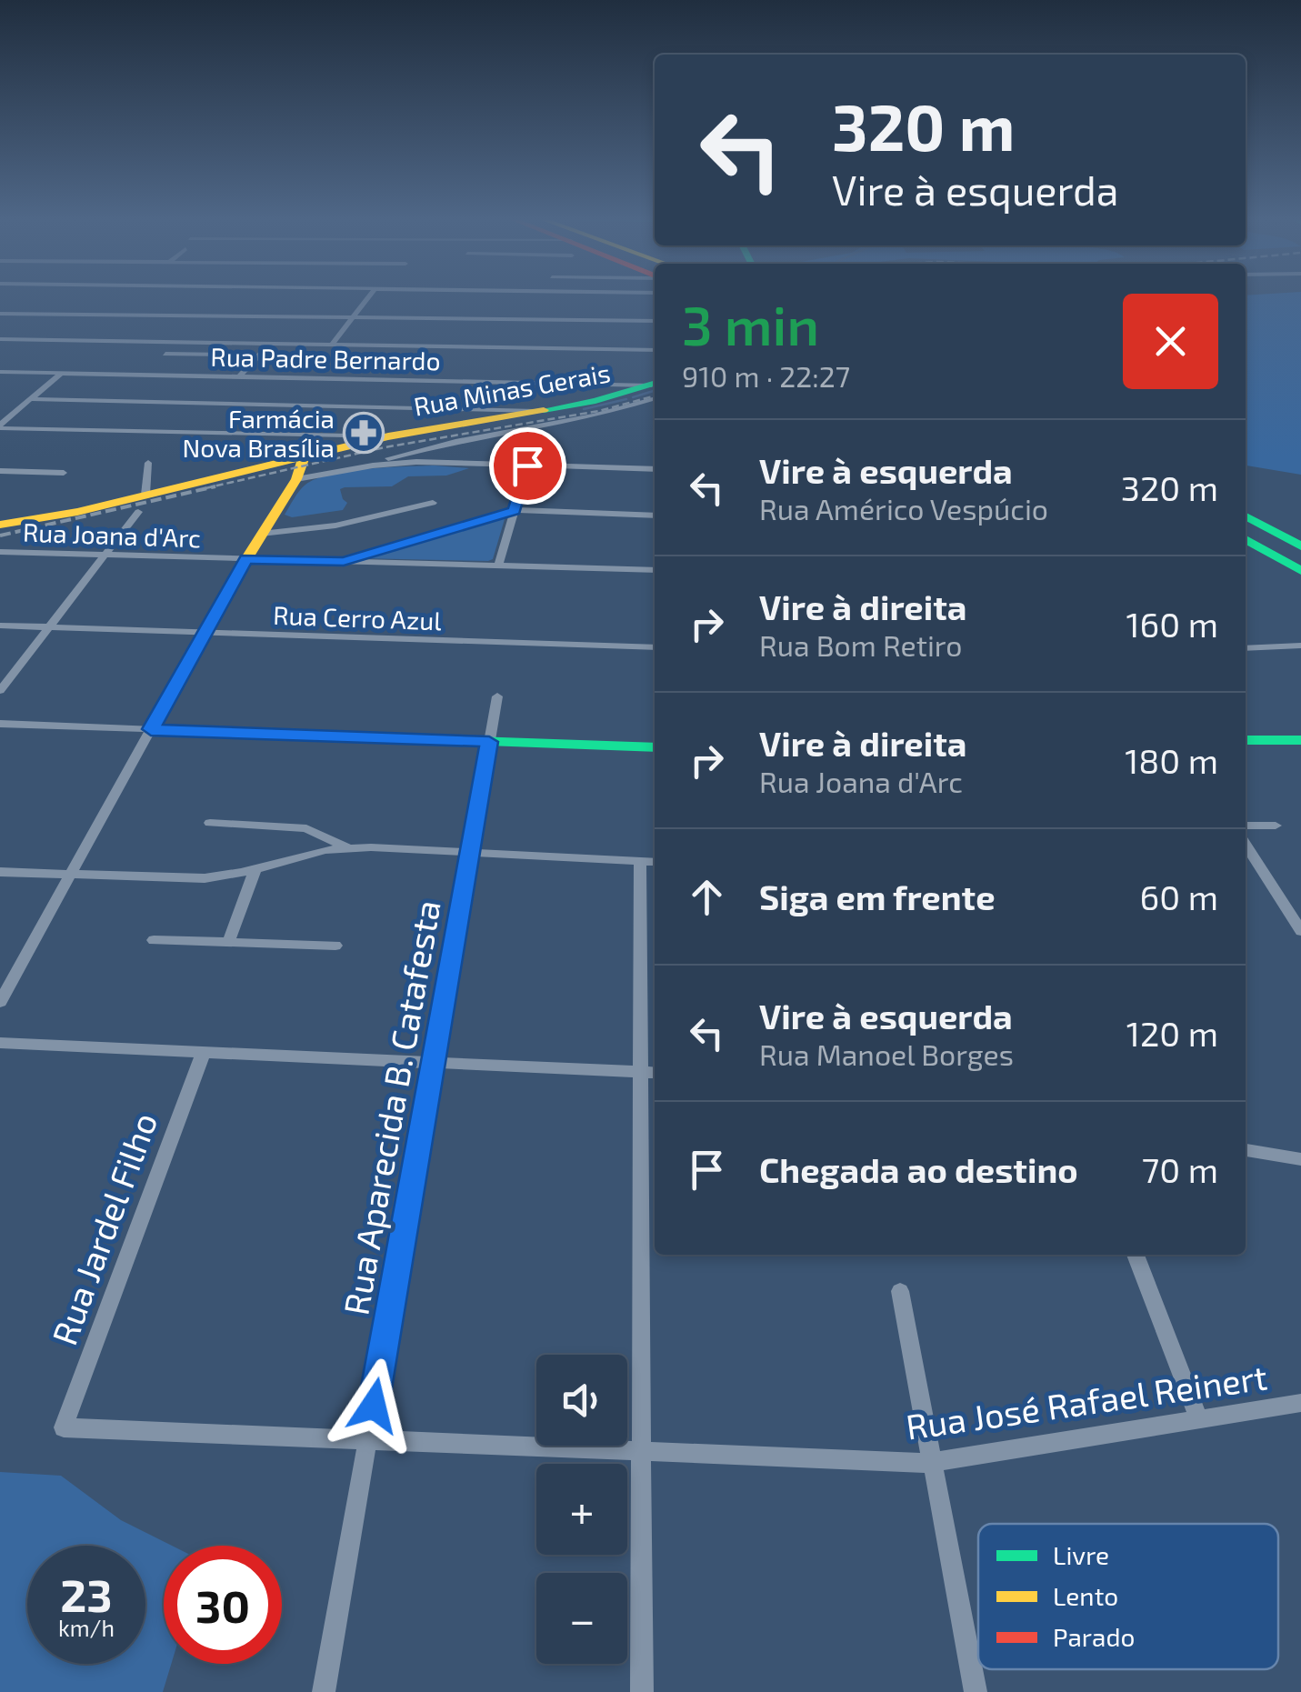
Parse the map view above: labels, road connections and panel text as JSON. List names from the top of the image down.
{
  "streets": {
    "main road": ["Rua Minas Gerais"],
    "street": [
      "Rua Padre Bernardo",
      "Rua Joana d'Arc",
      "Rua Cerro Azul",
      "Rua Aparecida B. Catafesta",
      "Rua Jardel Filho",
      "Rua José Rafael Reinert"
    ]
  },
  "crossings": [
    ["Rua Aparecida B. Catafesta", "Rua José Rafael Reinert"],
    ["Rua Jardel Filho", "Rua José Rafael Reinert"]
  ],
  "places": {
    "pharmacy": ["Farmácia Nova Brasília"]
  },
  "legend": ["Livre", "Lento", "Parado"],
  "page": {
    "turn": ["320 m", "Vire à esquerda"],
    "heading": ["3 min", "910 m · 22:27"],
    "list": [
      {
        "name": "Vire à esquerda",
        "note": "Rua Américo Vespúcio",
        "value": "320 m"
      },
      {
        "name": "Vire à direita",
        "note": "Rua Bom Retiro",
        "value": "160 m"
      },
      {
        "name": "Vire à direita",
        "note": "Rua Joana d'Arc",
        "value": "180 m"
      },
      {
        "name": "Siga em frente",
        "value": "60 m"
      },
      {
        "name": "Vire à esquerda",
        "note": "Rua Manoel Borges",
        "value": "120 m"
      },
      {
        "name": "Chegada ao destino",
        "value": "70 m"
      }
    ],
    "map_buttons": ["+", "−"],
    "speed": "23 km/h",
    "limit": "30"
  }
}
